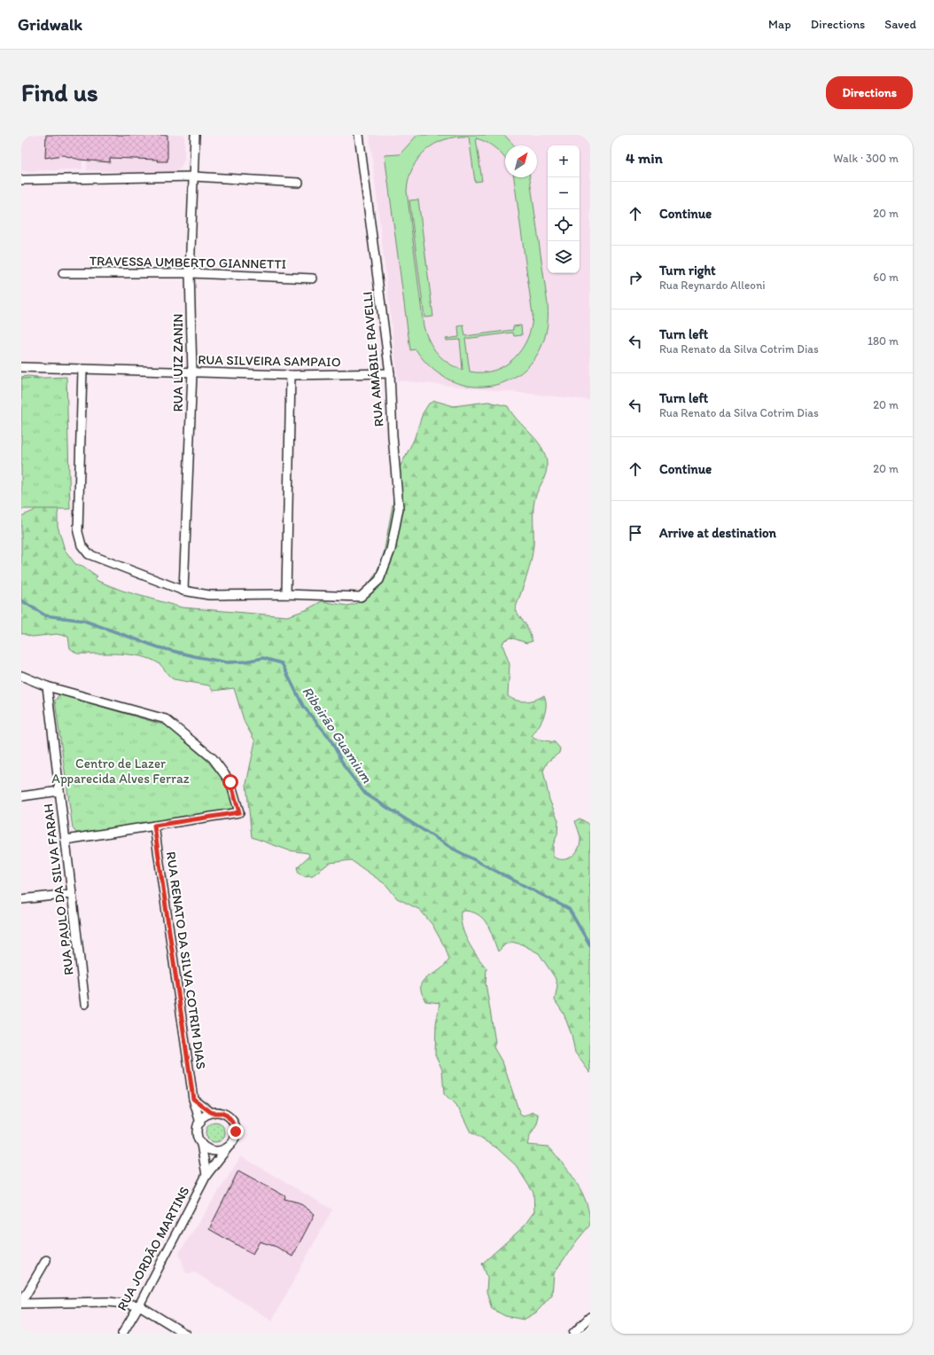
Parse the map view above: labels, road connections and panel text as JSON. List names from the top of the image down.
{
  "streets": {
    "street": [
      "TRAVESSA UMBERTO GIANNETTI",
      "RUA AMÁBILE RAVELLI",
      "RUA SILVEIRA SAMPAIO",
      "RUA LUIZ ZANIN",
      "RUA PAULO DA SILVA FARAH",
      "RUA RENATO DA SILVA COTRIM DIAS",
      "RUA JORDÃO MARTINS"
    ]
  },
  "crossings": [
    ["TRAVESSA UMBERTO GIANNETTI", "RUA LUIZ ZANIN"],
    ["RUA AMÁBILE RAVELLI", "RUA SILVEIRA SAMPAIO"],
    ["RUA SILVEIRA SAMPAIO", "RUA LUIZ ZANIN"],
    ["RUA RENATO DA SILVA COTRIM DIAS", "RUA JORDÃO MARTINS"]
  ],
  "water": ["Ribeirão Guamium"],
  "parks": ["Centro de Lazer Apparecida Alves Ferraz"],
  "north": "top right",
  "page": {
    "header": "Gridwalk",
    "nav": ["Map", "Directions", "Saved"],
    "buttons": "Directions",
    "title": "Find us",
    "heading": ["4 min", "Walk · 300 m"],
    "map_buttons": ["+", "−"],
    "list": [
      ["Continue", "20 m"],
      ["Turn right", "Rua Reynardo Alleoni", "60 m"],
      ["Turn left", "Rua Renato da Silva Cotrim Dias", "180 m"],
      ["Turn left", "Rua Renato da Silva Cotrim Dias", "20 m"],
      ["Continue", "20 m"],
      "Arrive at destination"
    ]
  }
}
